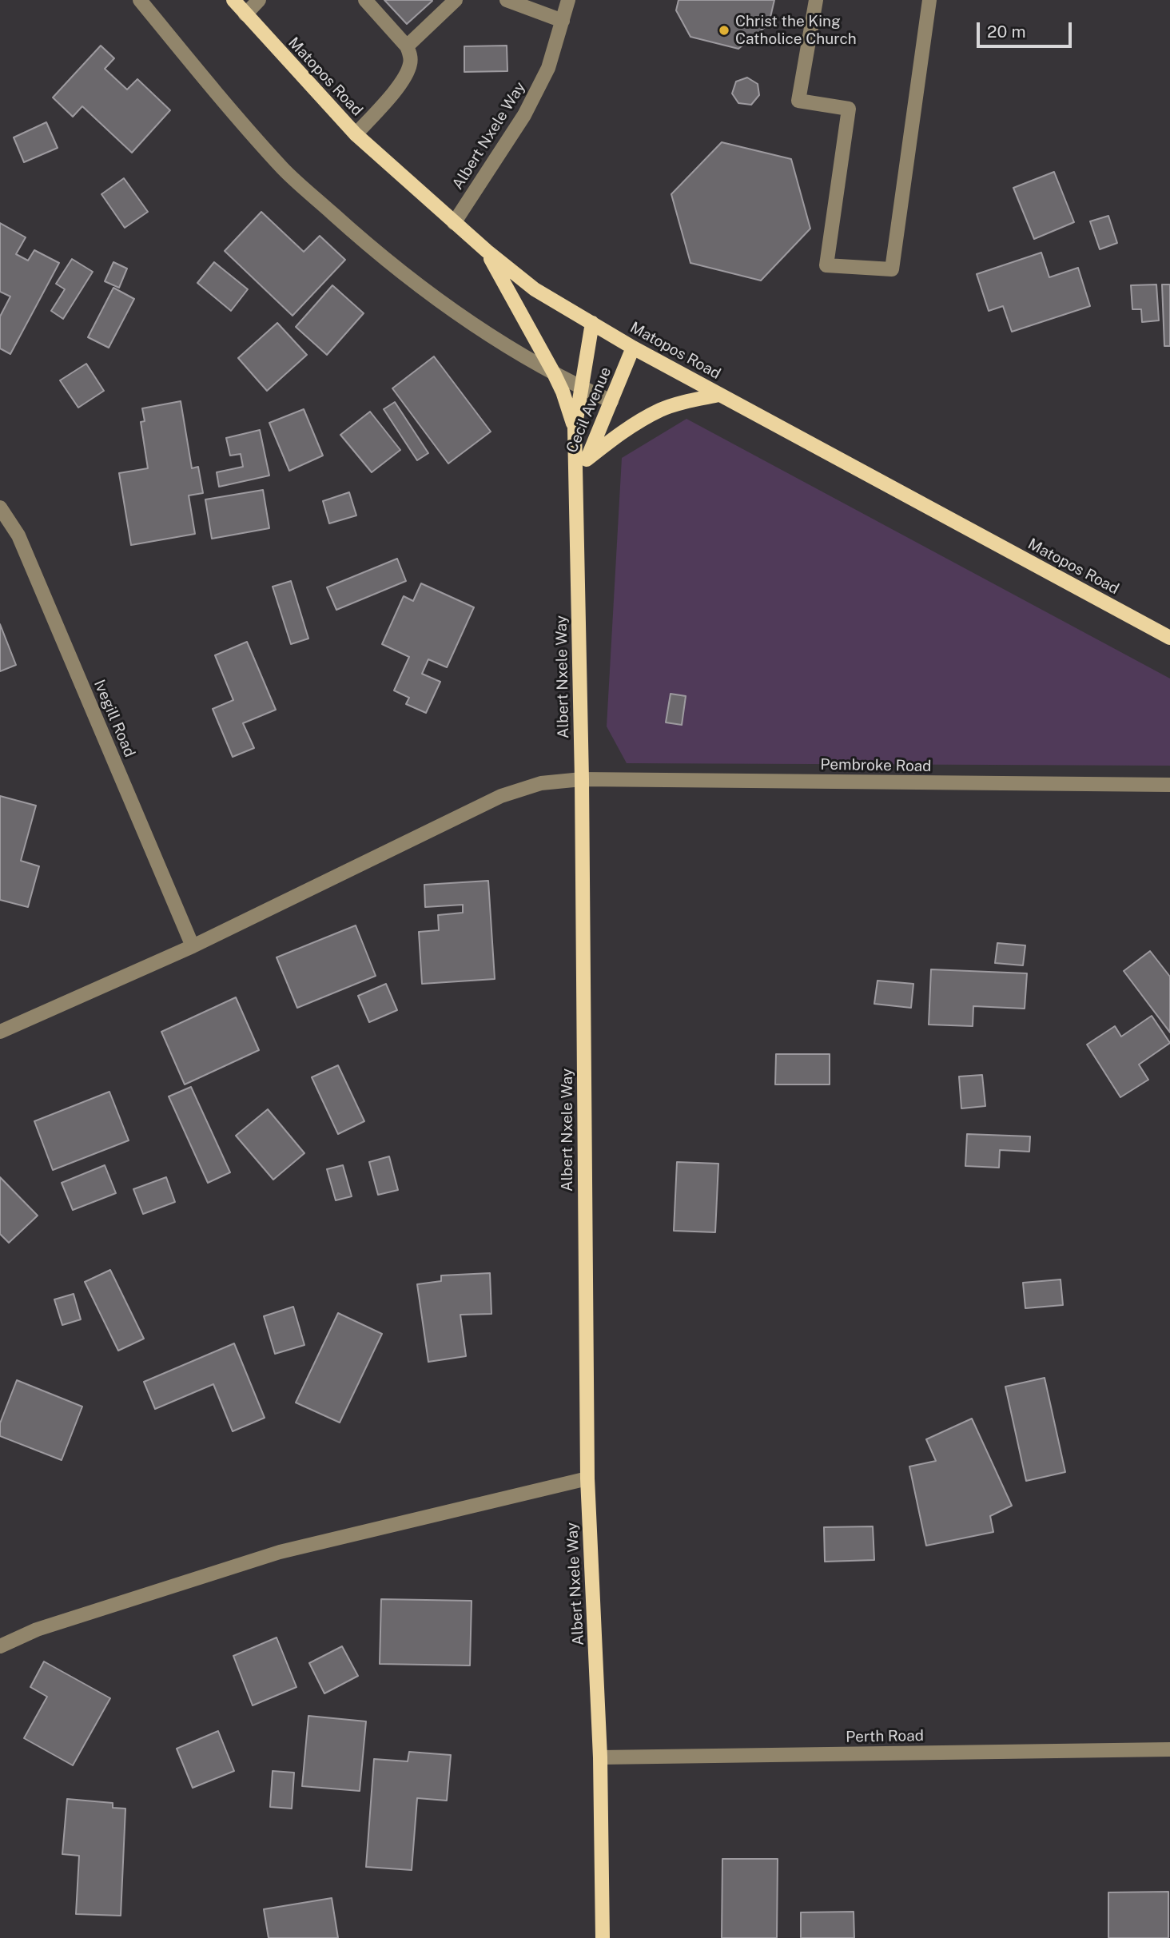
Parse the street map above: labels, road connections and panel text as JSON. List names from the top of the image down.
{
  "streets": {
    "main road": ["Matopos Road", "Albert Nxele Way", "Cecil Avenue"],
    "street": ["Ivegill Road", "Pembroke Road", "Perth Road"]
  },
  "crossings": [
    ["Matopos Road", "Albert Nxele Way"],
    ["Matopos Road", "Cecil Avenue"],
    ["Albert Nxele Way", "Cecil Avenue"],
    ["Albert Nxele Way", "Pembroke Road"],
    ["Albert Nxele Way", "Perth Road"],
    ["Ivegill Road", "Pembroke Road"]
  ],
  "places": ["Christ the King Catholice Church"],
  "scale_bar": "20 m"
}
